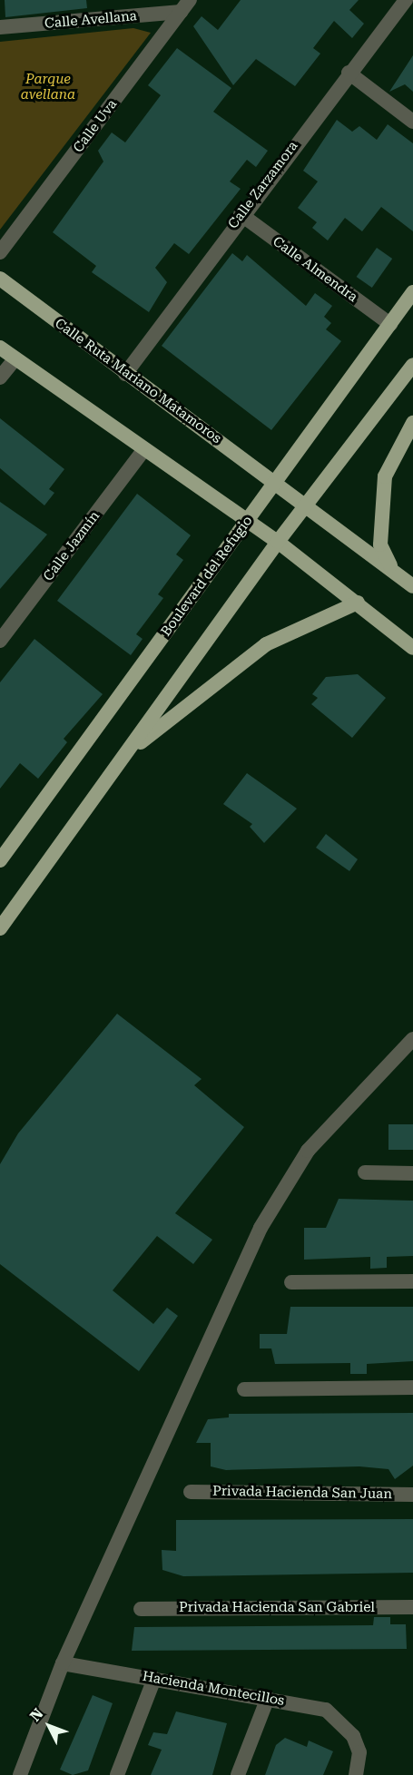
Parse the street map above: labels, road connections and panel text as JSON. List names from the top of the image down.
{
  "streets": {
    "main road": ["Calle Ruta Mariano Matamoros", "Boulevard del Refugio"],
    "street": [
      "Calle Avellana",
      "Calle Uva",
      "Calle Zarzamora",
      "Calle Almendra",
      "Calle Jazmín",
      "Privada Hacienda San Juan",
      "Privada Hacienda San Gabriel",
      "Hacienda Montecillos"
    ]
  },
  "crossings": [
    ["Calle Avellana", "Calle Uva"],
    ["Calle Zarzamora", "Calle Almendra"],
    ["Calle Zarzamora", "Calle Ruta Mariano Matamoros"],
    ["Calle Almendra", "Boulevard del Refugio"],
    ["Calle Ruta Mariano Matamoros", "Boulevard del Refugio"]
  ],
  "parks": ["Parque avellana"],
  "north": "top left"
}
